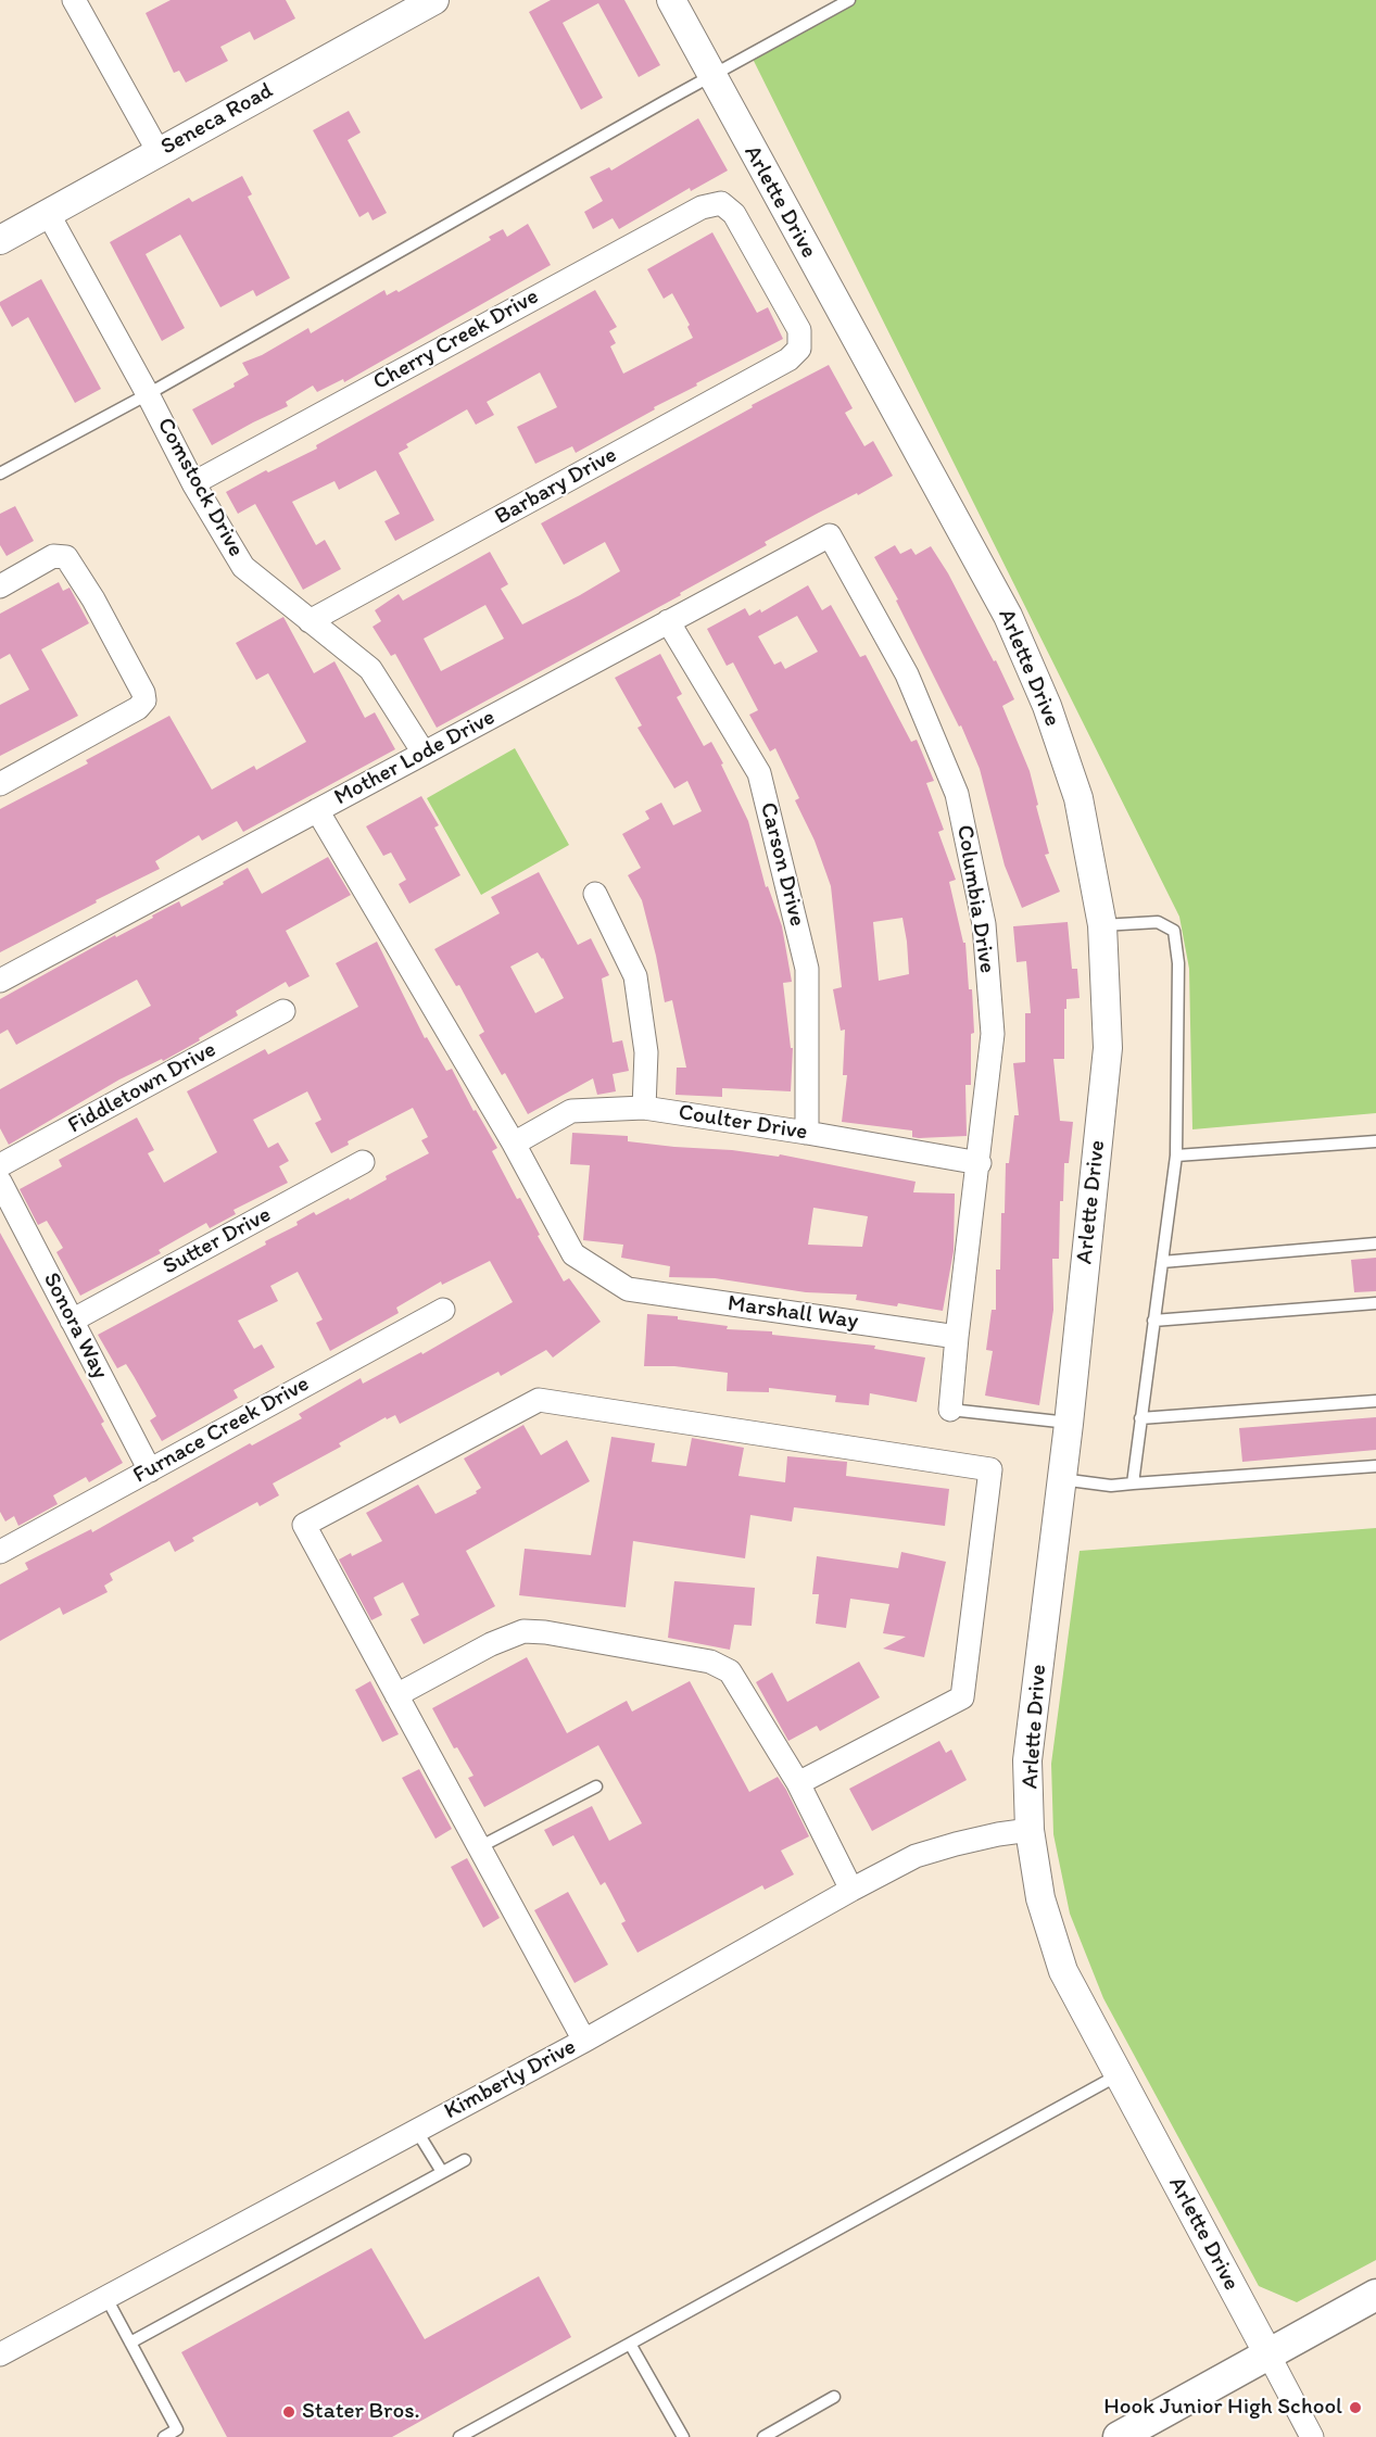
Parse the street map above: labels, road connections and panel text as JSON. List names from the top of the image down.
{
  "streets": {
    "street": [
      "Seneca Road",
      "Arlette Drive",
      "Cherry Creek Drive",
      "Barbary Drive",
      "Comstock Drive",
      "Mother Lode Drive",
      "Carson Drive",
      "Columbia Drive",
      "Fiddletown Drive",
      "Coulter Drive",
      "Sutter Drive",
      "Marshall Way",
      "Sonora Way",
      "Furnace Creek Drive",
      "Kimberly Drive"
    ]
  },
  "crossings": [
    ["Seneca Road", "Comstock Drive"],
    ["Arlette Drive", "Kimberly Drive"],
    ["Cherry Creek Drive", "Barbary Drive"],
    ["Cherry Creek Drive", "Comstock Drive"],
    ["Barbary Drive", "Comstock Drive"],
    ["Comstock Drive", "Mother Lode Drive"],
    ["Mother Lode Drive", "Carson Drive"],
    ["Mother Lode Drive", "Columbia Drive"],
    ["Carson Drive", "Coulter Drive"],
    ["Columbia Drive", "Coulter Drive"],
    ["Columbia Drive", "Marshall Way"],
    ["Coulter Drive", "Marshall Way"],
    ["Sutter Drive", "Sonora Way"],
    ["Sonora Way", "Furnace Creek Drive"]
  ],
  "places": ["Hook Junior High School", "Stater Bros."]
}
